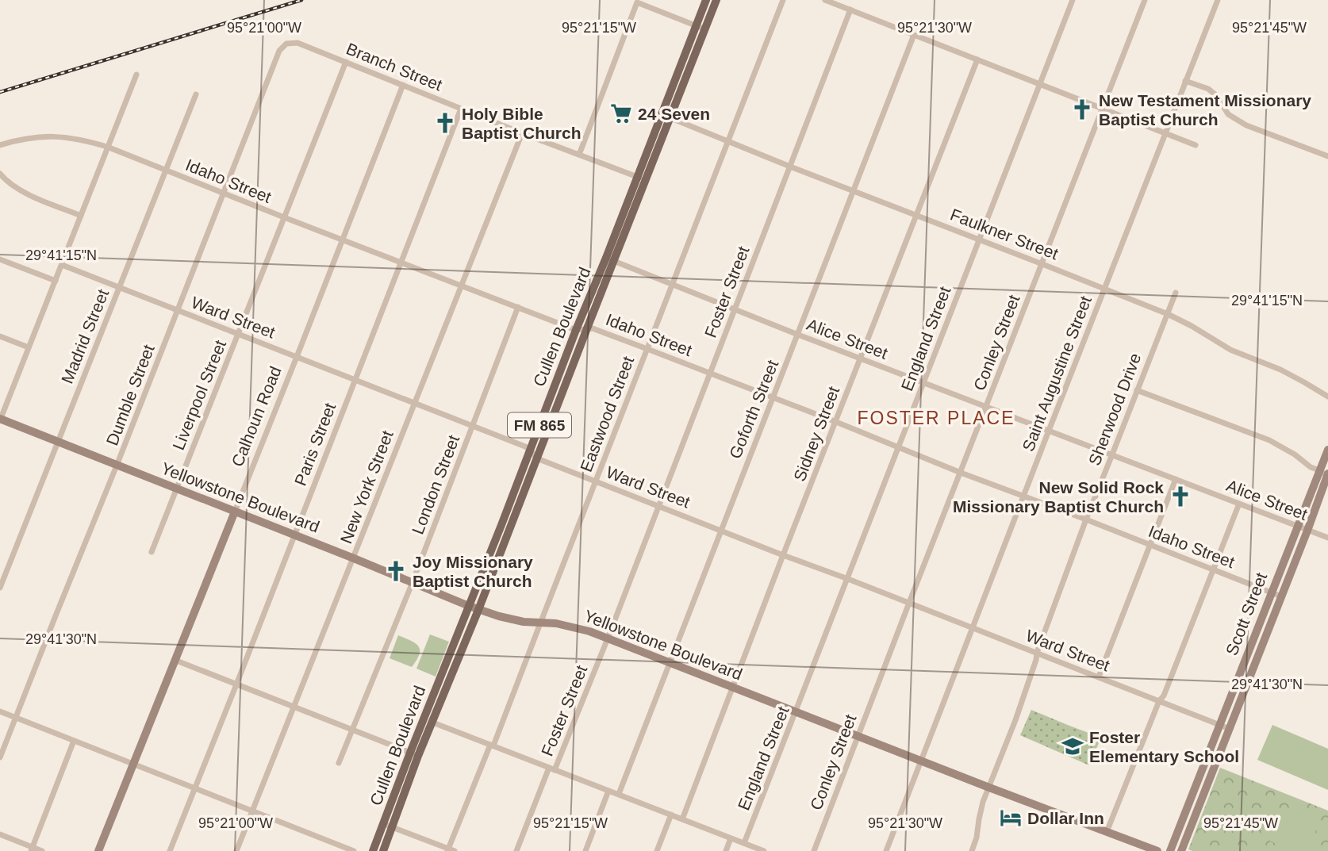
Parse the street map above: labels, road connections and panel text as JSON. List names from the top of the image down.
{
  "streets": {
    "main road": ["Cullen Boulevard", "FM 865"],
    "street": [
      "Branch Street",
      "Idaho Street",
      "Faulkner Street",
      "Foster Street",
      "Ward Street",
      "Madrid Street",
      "Alice Street",
      "England Street",
      "Conley Street",
      "Saint Augustine Street",
      "Dumble Street",
      "Liverpool Street",
      "Goforth Street",
      "Sherwood Drive",
      "Eastwood Street",
      "Calhoun Road",
      "Sidney Street",
      "Paris Street",
      "London Street",
      "New York Street",
      "Yellowstone Boulevard",
      "Scott Street"
    ]
  },
  "crossings": [
    ["Branch Street", "Cullen Boulevard"],
    ["Branch Street", "Dumble Street"],
    ["Branch Street", "Liverpool Street"],
    ["Branch Street", "Calhoun Road"],
    ["Branch Street", "Paris Street"],
    ["Branch Street", "New York Street"],
    ["Idaho Street", "Foster Street"],
    ["Idaho Street", "Cullen Boulevard"],
    ["Idaho Street", "Madrid Street"],
    ["Idaho Street", "England Street"],
    ["Idaho Street", "Conley Street"],
    ["Idaho Street", "Saint Augustine Street"],
    ["Idaho Street", "Dumble Street"],
    ["Idaho Street", "Liverpool Street"],
    ["Idaho Street", "Goforth Street"],
    ["Idaho Street", "Sherwood Drive"],
    ["Idaho Street", "Eastwood Street"],
    ["Idaho Street", "Calhoun Road"],
    ["Idaho Street", "Sidney Street"],
    ["Idaho Street", "Paris Street"],
    ["Idaho Street", "London Street"],
    ["Idaho Street", "New York Street"],
    ["Idaho Street", "Scott Street"],
    ["Faulkner Street", "Foster Street"],
    ["Faulkner Street", "Cullen Boulevard"],
    ["Faulkner Street", "England Street"],
    ["Faulkner Street", "Conley Street"],
    ["Faulkner Street", "Saint Augustine Street"],
    ["Faulkner Street", "Goforth Street"],
    ["Faulkner Street", "Sherwood Drive"],
    ["Faulkner Street", "Eastwood Street"],
    ["Faulkner Street", "Sidney Street"],
    ["Foster Street", "Ward Street"],
    ["Foster Street", "Alice Street"],
    ["Foster Street", "Yellowstone Boulevard"],
    ["Ward Street", "Cullen Boulevard"],
    ["Ward Street", "Madrid Street"],
    ["Ward Street", "England Street"],
    ["Ward Street", "Conley Street"],
    ["Ward Street", "Saint Augustine Street"],
    ["Ward Street", "Dumble Street"],
    ["Ward Street", "Liverpool Street"],
    ["Ward Street", "Goforth Street"],
    ["Ward Street", "Sherwood Drive"],
    ["Ward Street", "Eastwood Street"],
    ["Ward Street", "Calhoun Road"],
    ["Ward Street", "Sidney Street"],
    ["Ward Street", "Paris Street"],
    ["Ward Street", "London Street"],
    ["Ward Street", "New York Street"],
    ["Ward Street", "Scott Street"],
    ["Cullen Boulevard", "Alice Street"],
    ["Cullen Boulevard", "Yellowstone Boulevard"],
    ["Madrid Street", "Yellowstone Boulevard"],
    ["Alice Street", "England Street"],
    ["Alice Street", "Conley Street"],
    ["Alice Street", "Saint Augustine Street"],
    ["Alice Street", "Goforth Street"],
    ["Alice Street", "Sherwood Drive"],
    ["Alice Street", "Eastwood Street"],
    ["Alice Street", "Sidney Street"],
    ["Alice Street", "Scott Street"],
    ["England Street", "Yellowstone Boulevard"],
    ["Conley Street", "Yellowstone Boulevard"],
    ["Saint Augustine Street", "Yellowstone Boulevard"],
    ["Dumble Street", "Yellowstone Boulevard"],
    ["Liverpool Street", "Yellowstone Boulevard"],
    ["Goforth Street", "Yellowstone Boulevard"],
    ["Sherwood Drive", "Yellowstone Boulevard"],
    ["Eastwood Street", "Yellowstone Boulevard"],
    ["Calhoun Road", "Yellowstone Boulevard"],
    ["Sidney Street", "Yellowstone Boulevard"],
    ["Paris Street", "Yellowstone Boulevard"],
    ["London Street", "Yellowstone Boulevard"],
    ["New York Street", "Yellowstone Boulevard"]
  ],
  "districts": ["FOSTER PLACE"],
  "places": {
    "church": [
      "New Testament Missionary Baptist Church",
      "Holy Bible Baptist Church",
      "New Solid Rock Missionary Baptist Church",
      "Joy Missionary Baptist Church"
    ],
    "supermarket": ["24 Seven"],
    "school or university": ["Foster Elementary School"],
    "hotel": ["Dollar Inn"]
  },
  "coordinates": [
    "95°21'00\"W",
    "95°21'15\"W",
    "95°21'30\"W",
    "95°21'45\"W",
    "29°41'15\"N",
    "29°41'30\"N"
  ]
}
